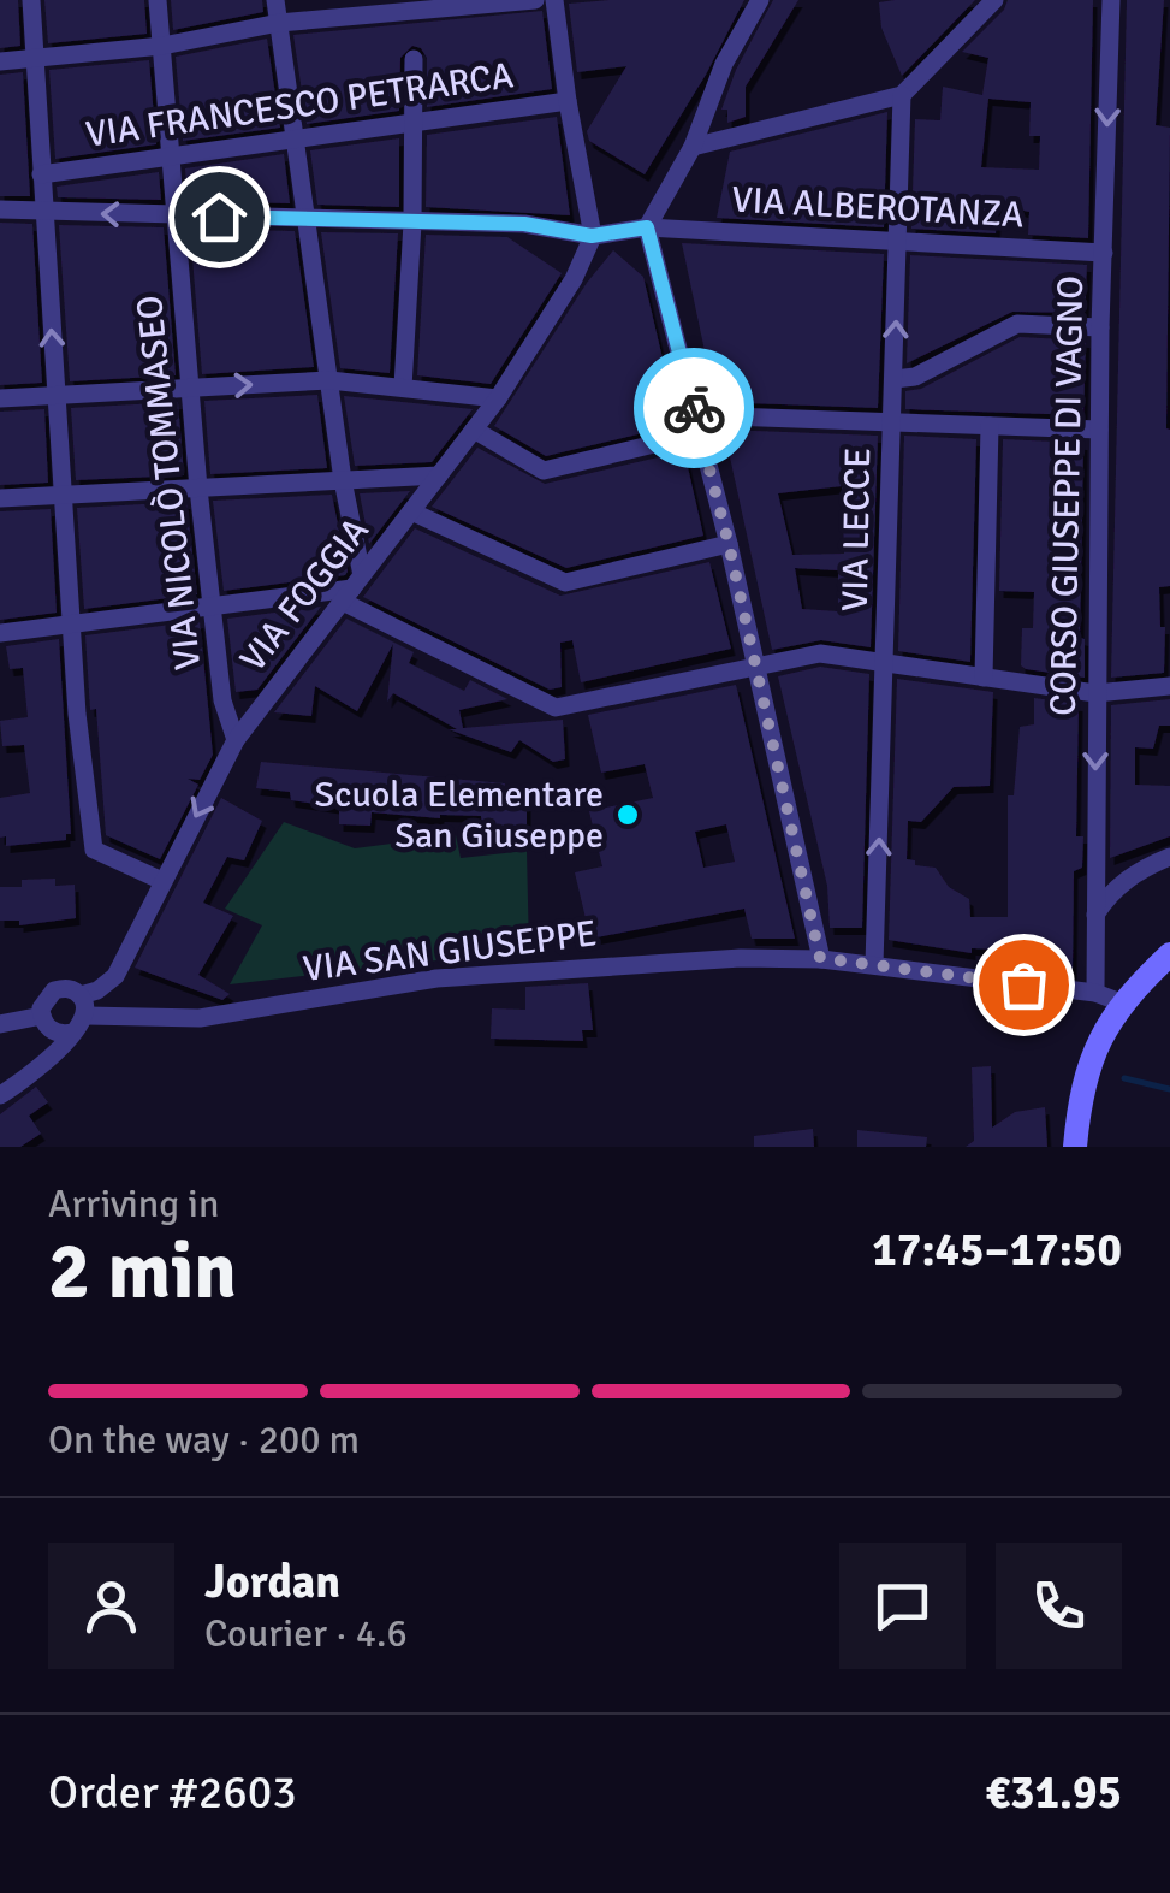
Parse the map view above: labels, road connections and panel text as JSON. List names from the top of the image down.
{
  "streets": {
    "street": [
      "VIA FRANCESCO PETRARCA",
      "VIA ALBEROTANZA",
      "VIA NICOLÒ TOMMASEO",
      "CORSO GIUSEPPE DI VAGNO",
      "VIA LECCE",
      "VIA FOGGIA",
      "VIA SAN GIUSEPPE"
    ]
  },
  "crossings": [
    ["VIA FRANCESCO PETRARCA", "VIA NICOLÒ TOMMASEO"],
    ["VIA ALBEROTANZA", "VIA NICOLÒ TOMMASEO"],
    ["VIA ALBEROTANZA", "CORSO GIUSEPPE DI VAGNO"],
    ["VIA ALBEROTANZA", "VIA LECCE"],
    ["VIA ALBEROTANZA", "VIA FOGGIA"],
    ["VIA NICOLÒ TOMMASEO", "VIA FOGGIA"],
    ["CORSO GIUSEPPE DI VAGNO", "VIA SAN GIUSEPPE"],
    ["VIA LECCE", "VIA SAN GIUSEPPE"],
    ["VIA FOGGIA", "VIA SAN GIUSEPPE"]
  ],
  "one_way": ["CORSO GIUSEPPE DI VAGNO"],
  "places": ["Scuola Elementare San Giuseppe"],
  "page": {
    "heading": ["2 min", "Arriving in", "17:45–17:50"],
    "panel": [
      "Jordan",
      "Courier · 4.6",
      "Order #2603",
      "€31.95"
    ],
    "bar": "On the way · 200 m"
  }
}
